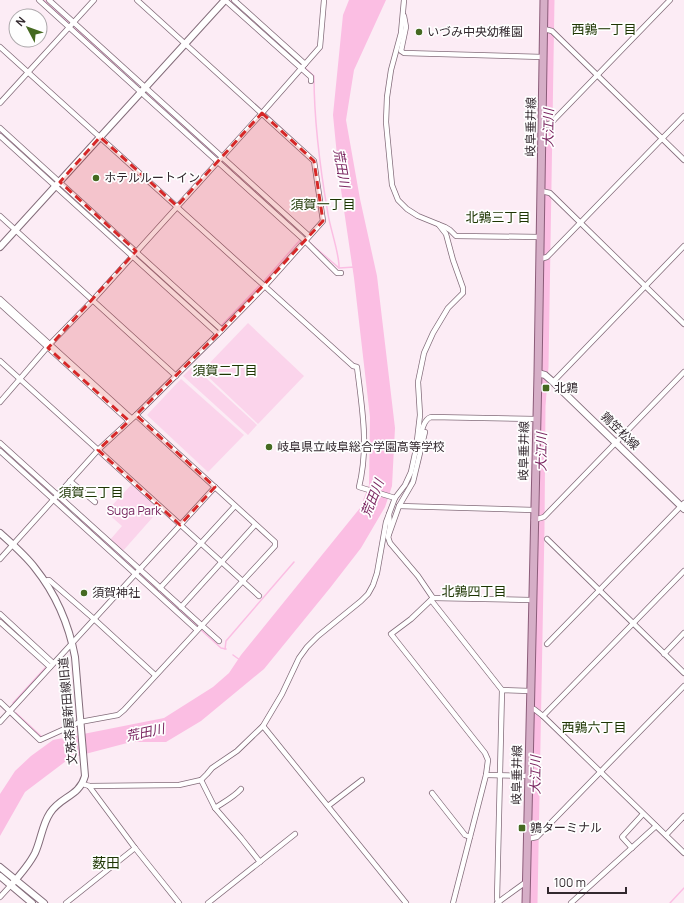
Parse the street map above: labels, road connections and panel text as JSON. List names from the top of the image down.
{
  "streets": {
    "main road": ["岐阜垂井線"],
    "street": ["鶉笠松線", "文殊茶屋新田線旧道"]
  },
  "crossings": [
    ["岐阜垂井線", "鶉笠松線"]
  ],
  "districts": [
    "西鶉一丁目",
    "須賀一丁目",
    "北鶉三丁目",
    "須賀二丁目",
    "須賀三丁目",
    "北鶉四丁目",
    "西鶉六丁目",
    "薮田"
  ],
  "water": ["大江川", "荒田川"],
  "parks": ["Suga Park"],
  "places": {
    "other": [
      "いづみ中央幼稚園",
      "ホテルルートイン",
      "岐阜県立岐阜総合学園高等学校",
      "須賀神社"
    ],
    "transit": ["北鶉", "鶉ターミナル"]
  },
  "scale_bar": "100 m",
  "north": "top left"
}
